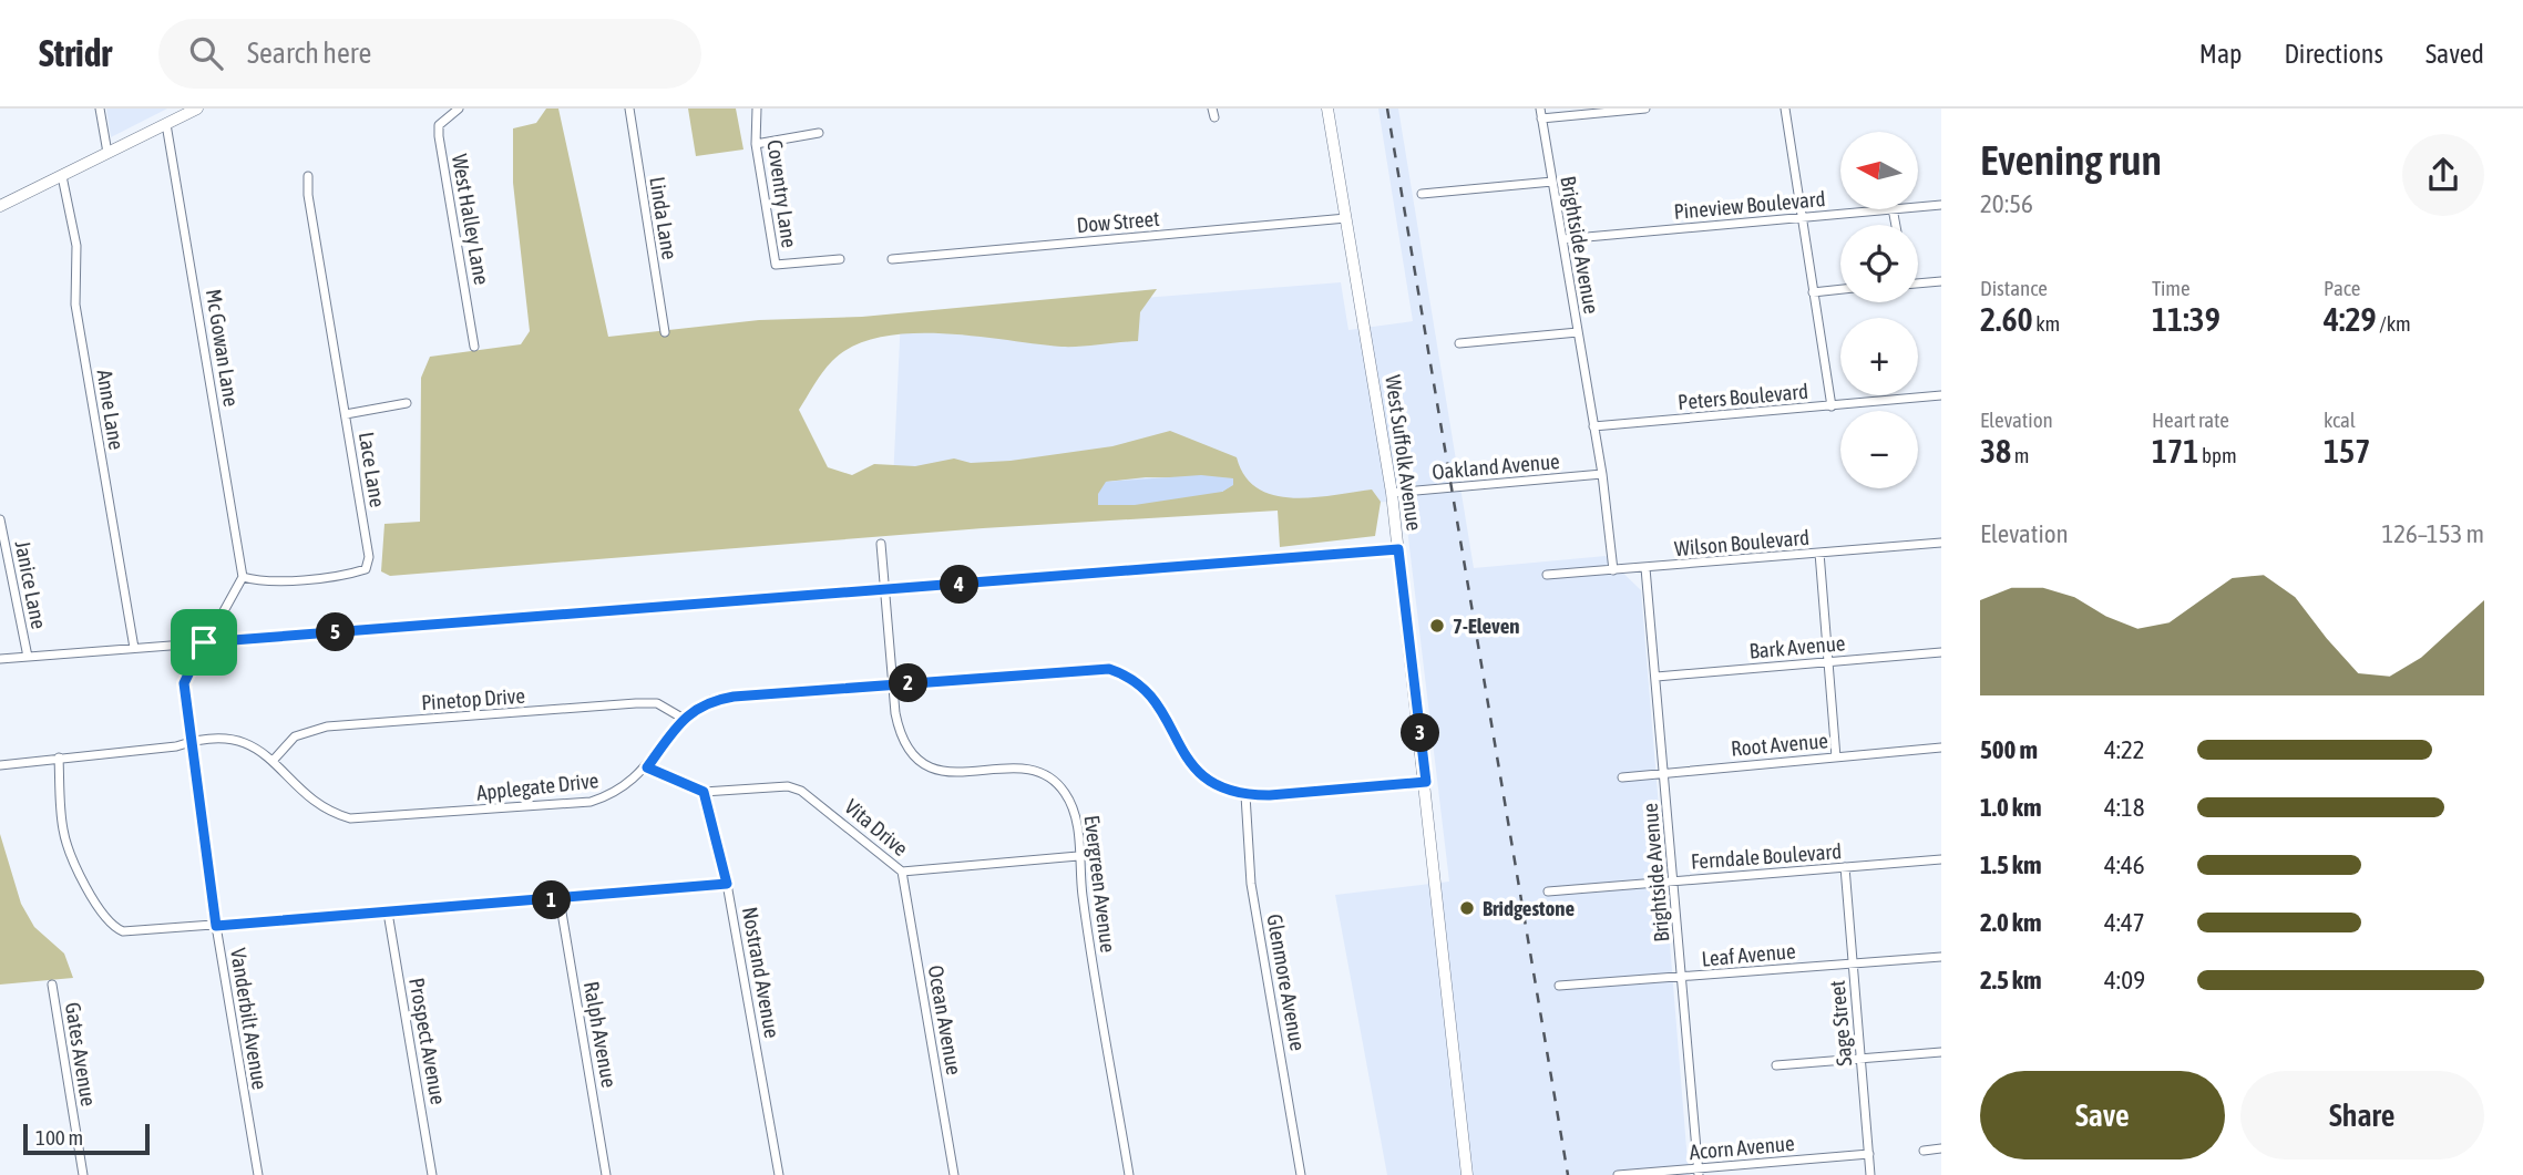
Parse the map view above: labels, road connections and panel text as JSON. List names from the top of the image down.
{
  "streets": {
    "main road": ["West Suffolk Avenue"],
    "street": [
      "Coventry Lane",
      "Pineview Boulevard",
      "Linda Lane",
      "West Halley Lane",
      "Dow Street",
      "Brightside Avenue",
      "Mc Gowan Lane",
      "Peters Boulevard",
      "Anne Lane",
      "Oakland Avenue",
      "Lace Lane",
      "Wilson Boulevard",
      "Janice Lane",
      "Bark Avenue",
      "Pinetop Drive",
      "Root Avenue",
      "Applegate Drive",
      "Vita Drive",
      "Ferndale Boulevard",
      "Evergreen Avenue",
      "Leaf Avenue",
      "Nostrand Avenue",
      "Glenmore Avenue",
      "Vanderbilt Avenue",
      "Ocean Avenue",
      "Sage Street",
      "Ralph Avenue",
      "Prospect Avenue",
      "Gates Avenue",
      "Acorn Avenue"
    ]
  },
  "crossings": [
    ["Pineview Boulevard", "Brightside Avenue"],
    ["Dow Street", "West Suffolk Avenue"],
    ["Brightside Avenue", "Peters Boulevard"],
    ["Brightside Avenue", "Oakland Avenue"],
    ["Brightside Avenue", "Wilson Boulevard"],
    ["Brightside Avenue", "Bark Avenue"],
    ["Brightside Avenue", "Root Avenue"],
    ["Brightside Avenue", "Ferndale Boulevard"],
    ["Brightside Avenue", "Leaf Avenue"],
    ["Brightside Avenue", "Acorn Avenue"],
    ["Mc Gowan Lane", "Lace Lane"],
    ["West Suffolk Avenue", "Oakland Avenue"],
    ["West Suffolk Avenue", "Applegate Drive"],
    ["Pinetop Drive", "Applegate Drive"],
    ["Applegate Drive", "Evergreen Avenue"],
    ["Applegate Drive", "Glenmore Avenue"],
    ["Applegate Drive", "Vanderbilt Avenue"],
    ["Vita Drive", "Evergreen Avenue"],
    ["Vita Drive", "Nostrand Avenue"],
    ["Vita Drive", "Ocean Avenue"],
    ["Ferndale Boulevard", "Sage Street"],
    ["Leaf Avenue", "Sage Street"],
    ["Sage Street", "Acorn Avenue"]
  ],
  "places": ["7-Eleven", "Bridgestone"],
  "scale_bar": "100 m",
  "north": "left",
  "page": {
    "header": "Stridr",
    "search": "Search here",
    "nav": ["Map", "Directions", "Saved"],
    "heading": ["Evening run", "20:56"],
    "map_buttons": ["+", "−"],
    "stats": [
      ["Distance", "2.60 km"],
      ["Time", "11:39"],
      ["Pace", "4:29 /km"],
      ["Elevation", "38 m"],
      ["Heart rate", "171 bpm"],
      ["kcal", "157"]
    ],
    "chart": ["Elevation", "126–153 m"],
    "pins": [
      "4",
      "5",
      "2",
      "3",
      "1"
    ],
    "list": [
      {
        "name": "500 m",
        "note": "4:22"
      },
      {
        "name": "1.0 km",
        "note": "4:18"
      },
      {
        "name": "1.5 km",
        "note": "4:46"
      },
      {
        "name": "2.0 km",
        "note": "4:47"
      },
      {
        "name": "2.5 km",
        "note": "4:09"
      }
    ],
    "buttons": ["Save", "Share"],
    "scale": "100 m"
  }
}
